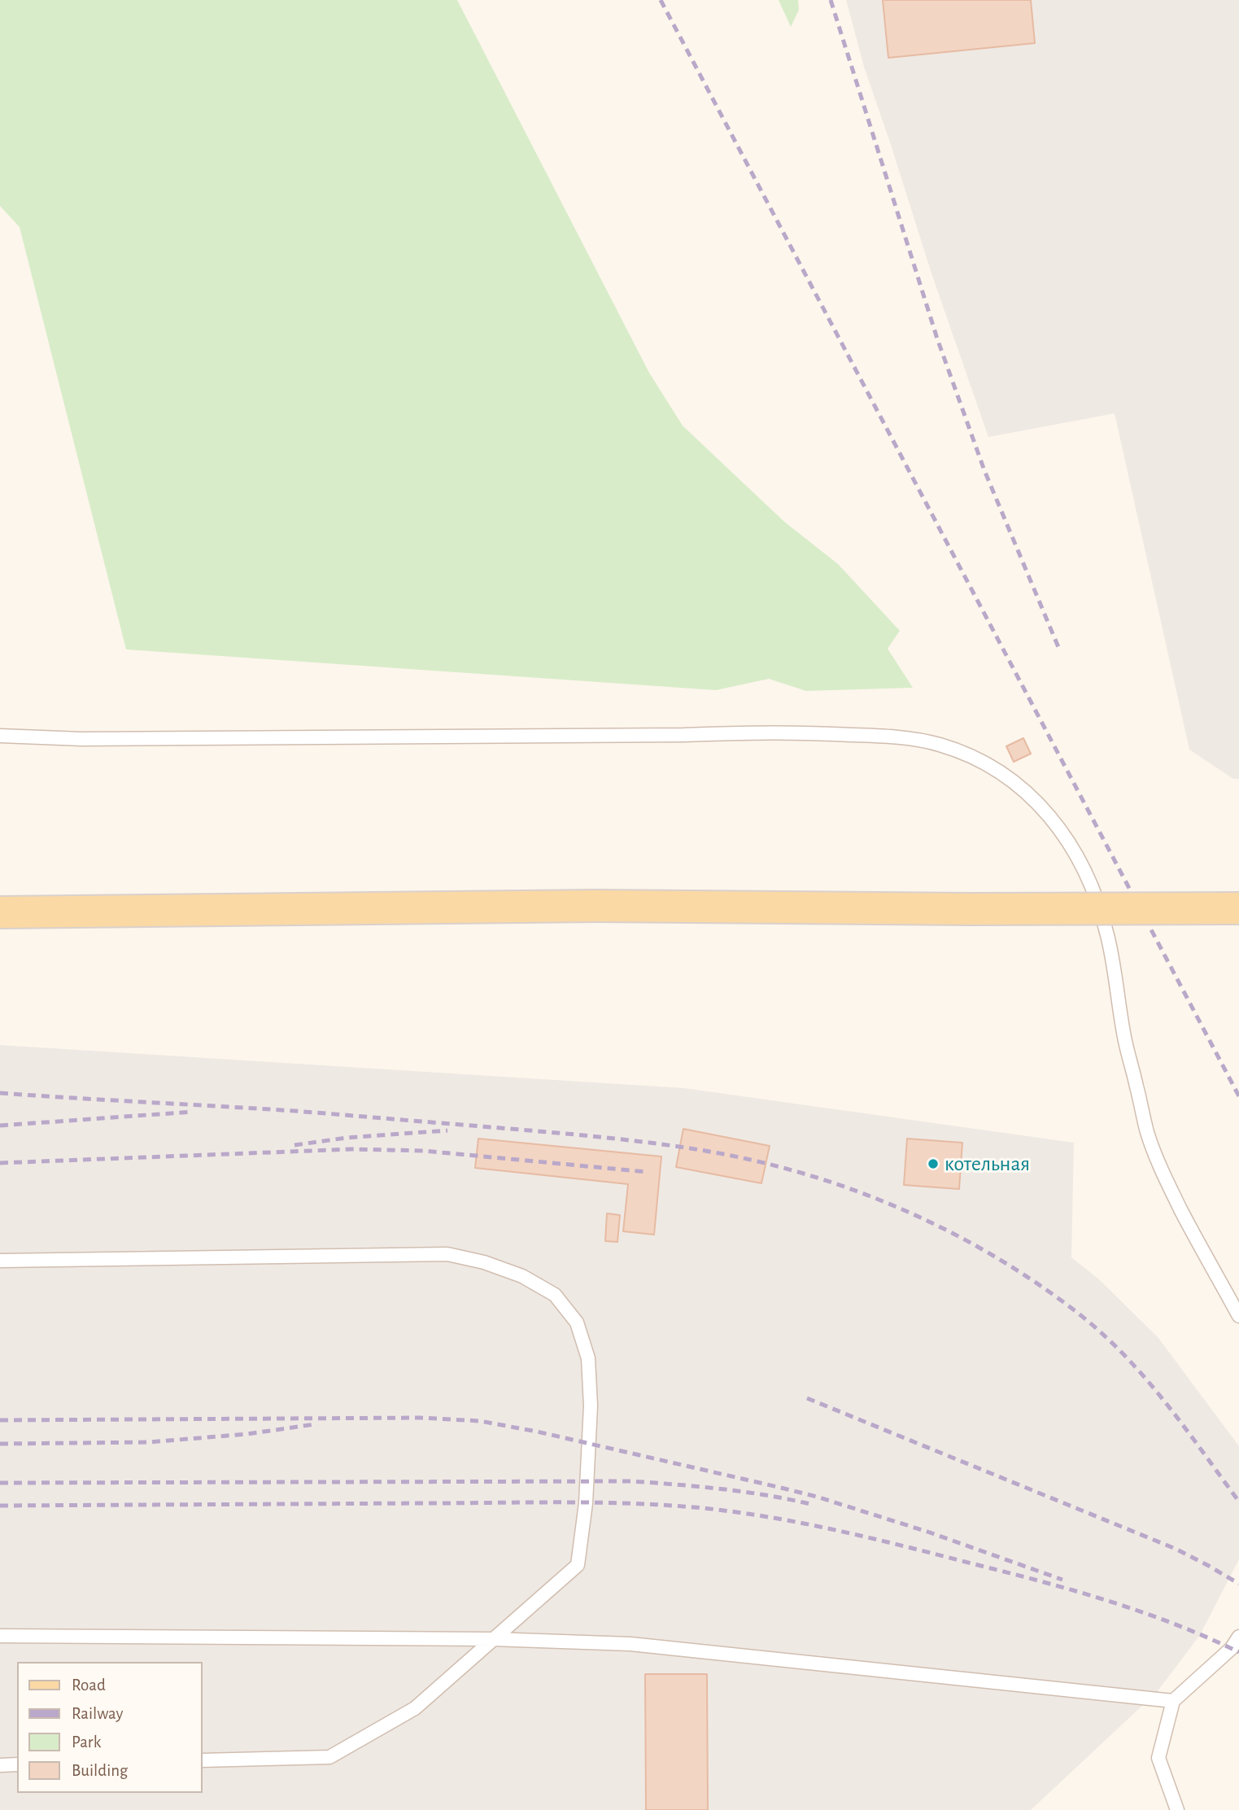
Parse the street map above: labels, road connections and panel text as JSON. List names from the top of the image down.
{
  "places": ["котельная"],
  "legend": [
    "Road",
    "Railway",
    "Park",
    "Building"
  ]
}
